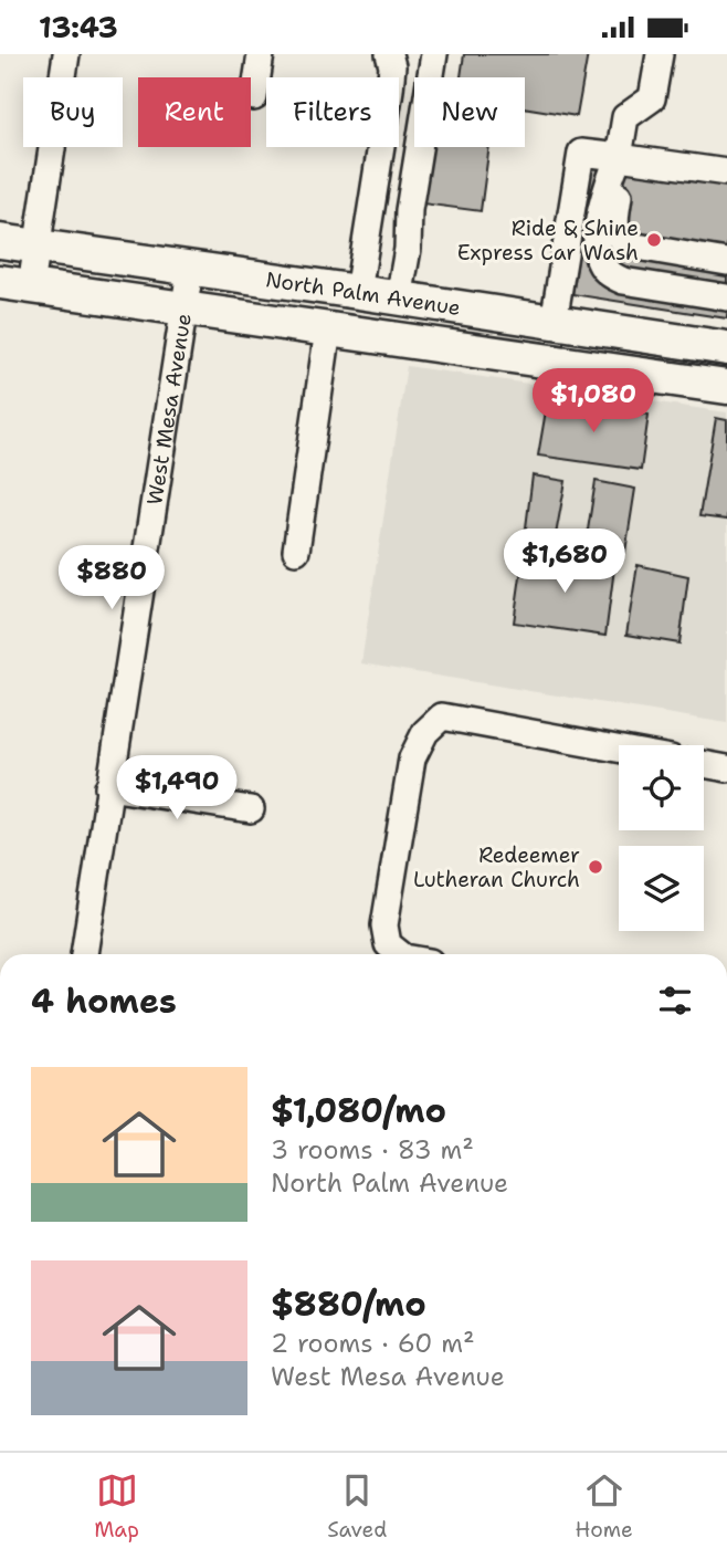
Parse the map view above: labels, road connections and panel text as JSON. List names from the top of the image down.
{
  "streets": {
    "main road": ["North Palm Avenue"],
    "street": ["West Mesa Avenue"]
  },
  "crossings": [
    ["North Palm Avenue", "West Mesa Avenue"]
  ],
  "places": ["Ride & Shine Express Car Wash", "Redeemer Lutheran Church"],
  "page": {
    "status": "13:43",
    "chip": [
      "Buy",
      "Rent",
      "Filters",
      "New"
    ],
    "price": [
      "$1,080",
      "$1,680",
      "$880",
      "$1,490"
    ],
    "heading": "4 homes",
    "list": [
      {
        "name": "$1,080/mo",
        "note": "3 rooms · 83 m² · North Palm Avenue"
      },
      {
        "name": "$880/mo",
        "note": "2 rooms · 60 m² · West Mesa Avenue"
      }
    ],
    "tabs": ["Map", "Saved", "Home"]
  }
}
